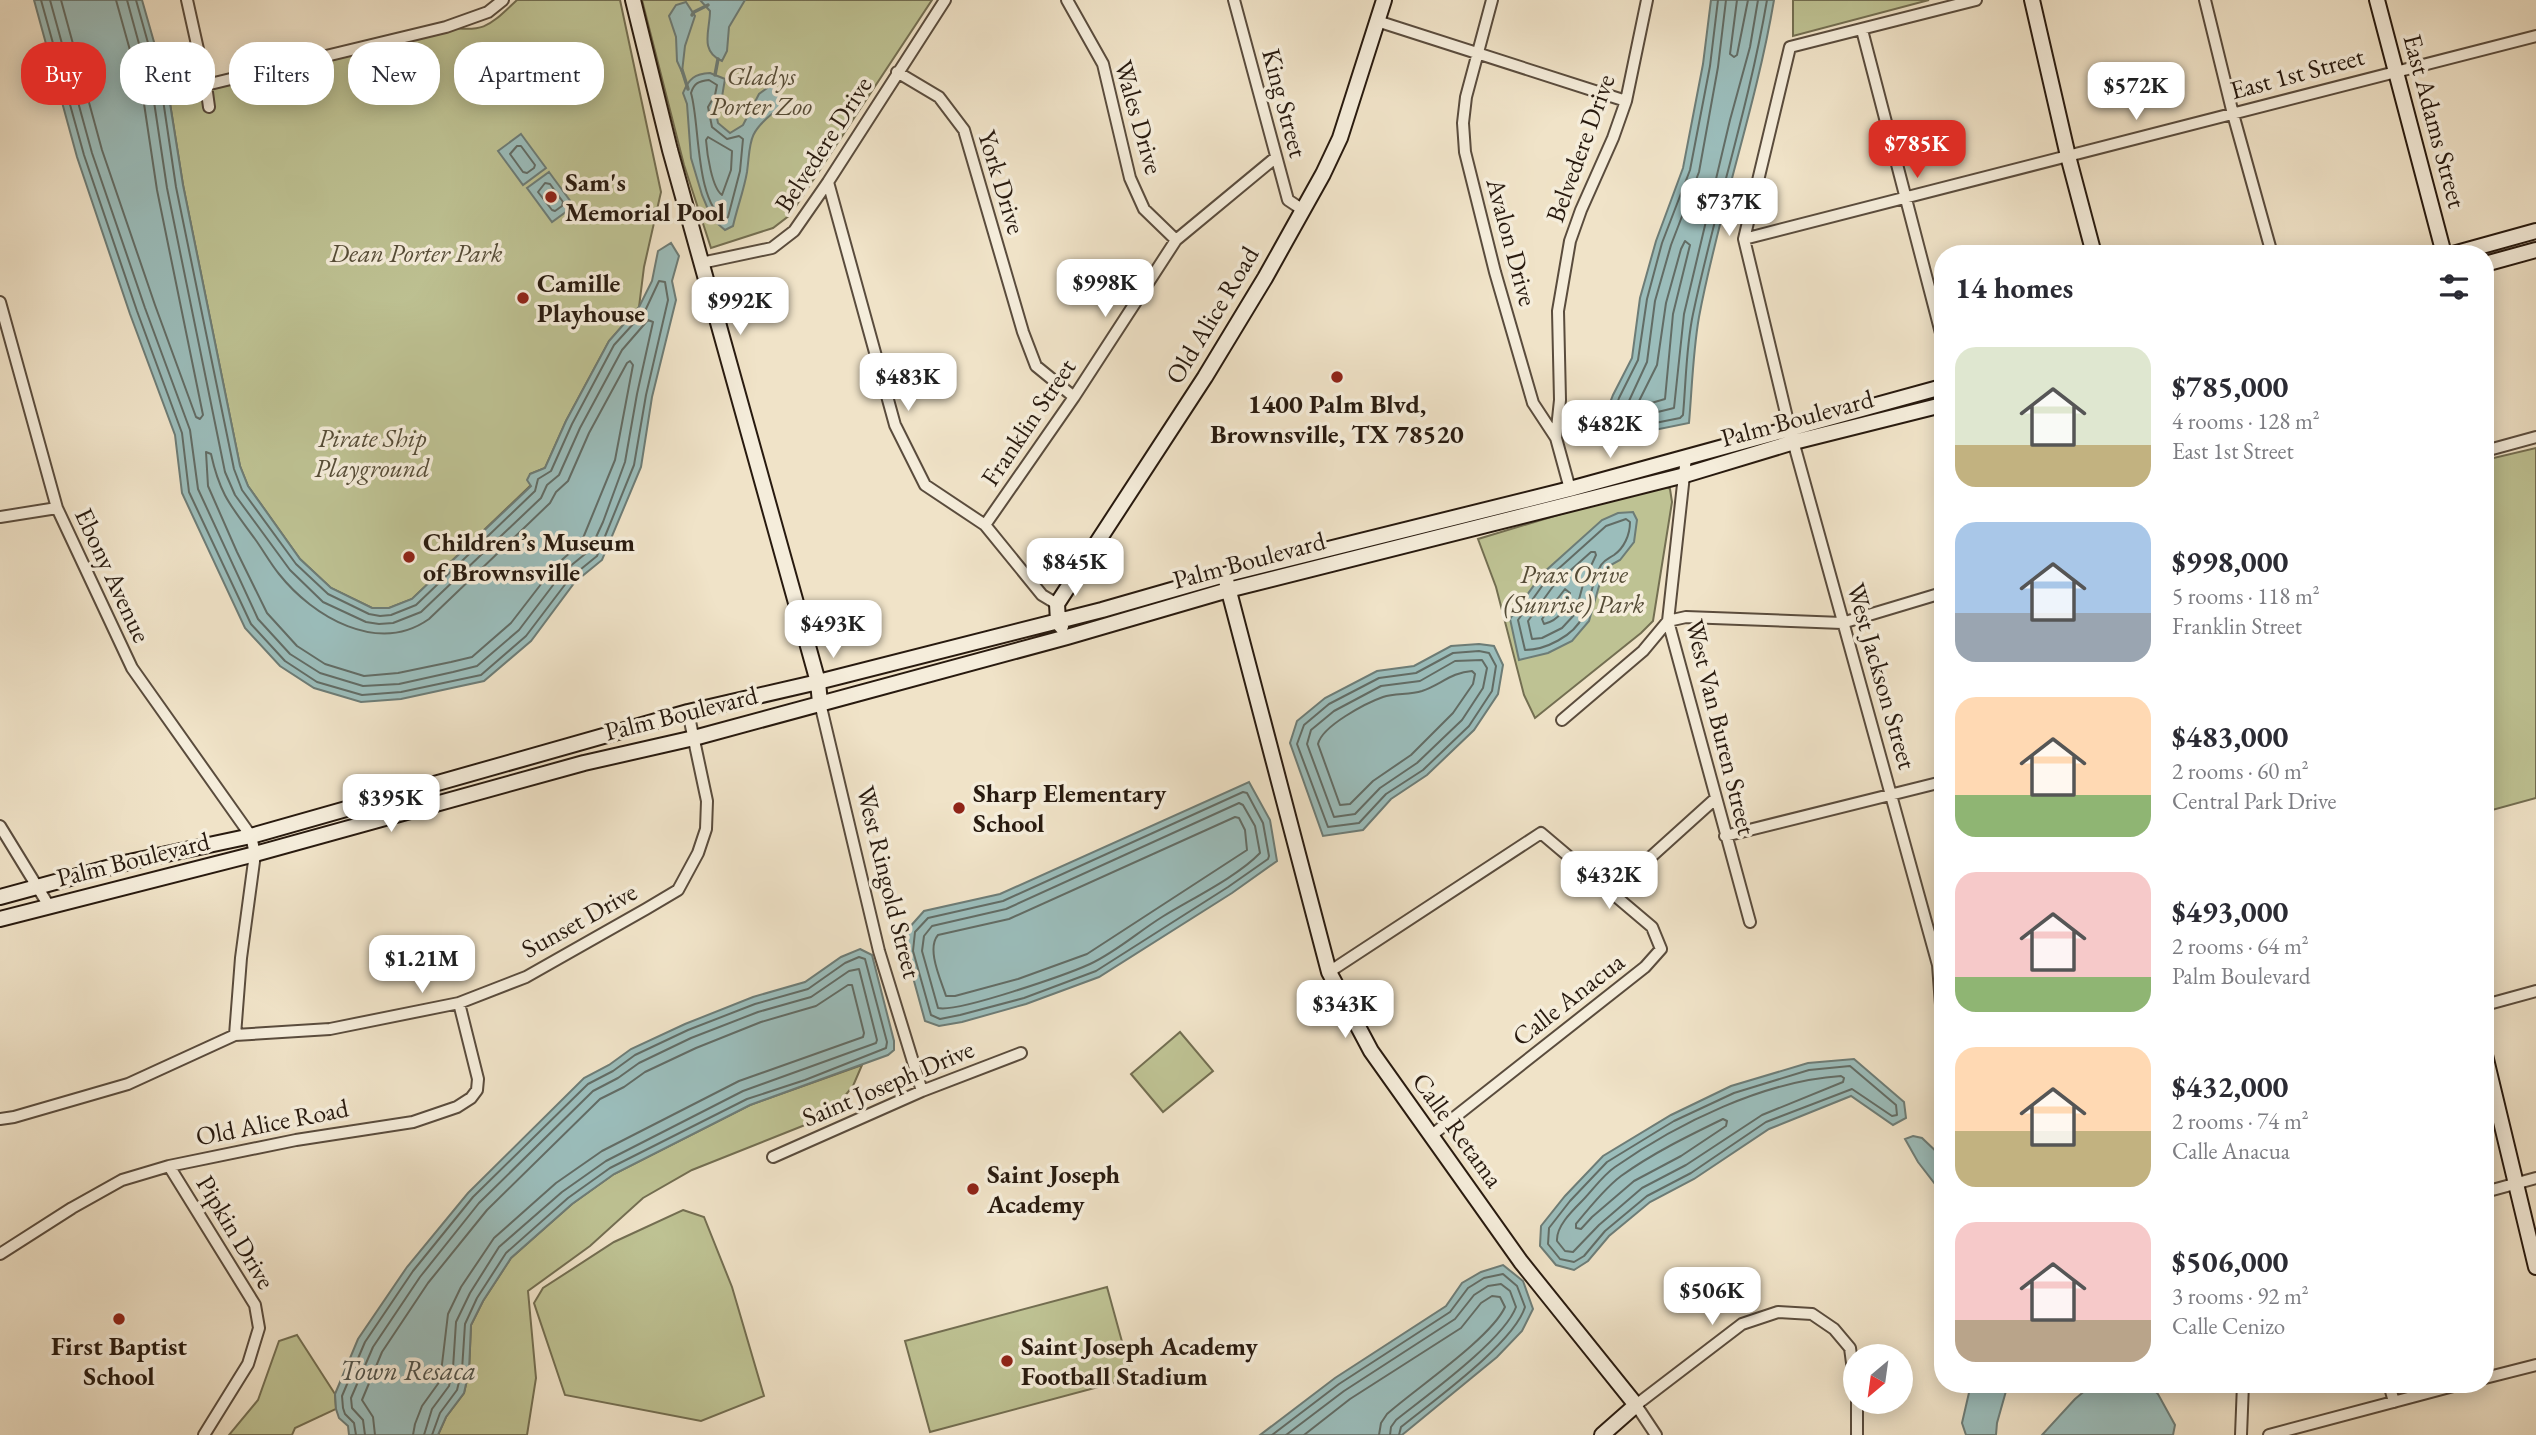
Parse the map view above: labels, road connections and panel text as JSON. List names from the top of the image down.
{
  "streets": {
    "main road": [
      "East Adams Street",
      "Old Alice Road",
      "Palm Boulevard",
      "West Ringold Street",
      "Calle Retama"
    ],
    "street": [
      "East 1st Street",
      "King Street",
      "Wales Drive",
      "Belvedere Drive",
      "York Drive",
      "Avalon Drive",
      "Franklin Street",
      "Ebony Avenue",
      "West Jackson Street",
      "West Van Buren Street",
      "Sunset Drive",
      "Calle Anacua",
      "Saint Joseph Drive",
      "Pipkin Drive"
    ]
  },
  "crossings": [
    ["East 1st Street", "East Adams Street"],
    ["East 1st Street", "West Jackson Street"],
    ["King Street", "Old Alice Road"],
    ["King Street", "Franklin Street"],
    ["Wales Drive", "Franklin Street"],
    ["Belvedere Drive", "York Drive"],
    ["Belvedere Drive", "Avalon Drive"],
    ["Belvedere Drive", "West Ringold Street"],
    ["York Drive", "Franklin Street"],
    ["Avalon Drive", "Palm Boulevard"],
    ["Old Alice Road", "Sunset Drive"],
    ["Old Alice Road", "Pipkin Drive"],
    ["Palm Boulevard", "Ebony Avenue"],
    ["Palm Boulevard", "West Jackson Street"],
    ["Palm Boulevard", "West Van Buren Street"],
    ["Palm Boulevard", "West Ringold Street"],
    ["Palm Boulevard", "Sunset Drive"],
    ["Palm Boulevard", "Calle Retama"],
    ["West Ringold Street", "Saint Joseph Drive"],
    ["Calle Anacua", "Calle Retama"]
  ],
  "water": ["Town Resaca"],
  "parks": [
    "Gladys Porter Zoo",
    "Dean Porter Park",
    "Pirate Ship Playground",
    "Prax Orive (Sunrise) Park"
  ],
  "places": [
    "Sam's Memorial Pool",
    "Camille Playhouse",
    "1400 Palm Blvd, Brownsville, TX 78520",
    "Children’s Museum of Brownsville",
    "Sharp Elementary School",
    "Saint Joseph Academy",
    "First Baptist School",
    "Saint Joseph Academy Football Stadium"
  ],
  "north": "bottom left",
  "page": {
    "chip": [
      "Buy",
      "Rent",
      "Filters",
      "New",
      "Apartment"
    ],
    "price": [
      "$572K",
      "$785K",
      "$737K",
      "$998K",
      "$992K",
      "$483K",
      "$482K",
      "$845K",
      "$493K",
      "$395K",
      "$432K",
      "$1.21M",
      "$343K",
      "$506K"
    ],
    "heading": "14 homes",
    "list": [
      {
        "name": "$785,000",
        "note": "4 rooms · 128 m² · East 1st Street"
      },
      {
        "name": "$998,000",
        "note": "5 rooms · 118 m² · Franklin Street"
      },
      {
        "name": "$483,000",
        "note": "2 rooms · 60 m² · Central Park Drive"
      },
      {
        "name": "$493,000",
        "note": "2 rooms · 64 m² · Palm Boulevard"
      },
      {
        "name": "$432,000",
        "note": "2 rooms · 74 m² · Calle Anacua"
      },
      {
        "name": "$506,000",
        "note": "3 rooms · 92 m² · Calle Cenizo"
      }
    ]
  }
}
